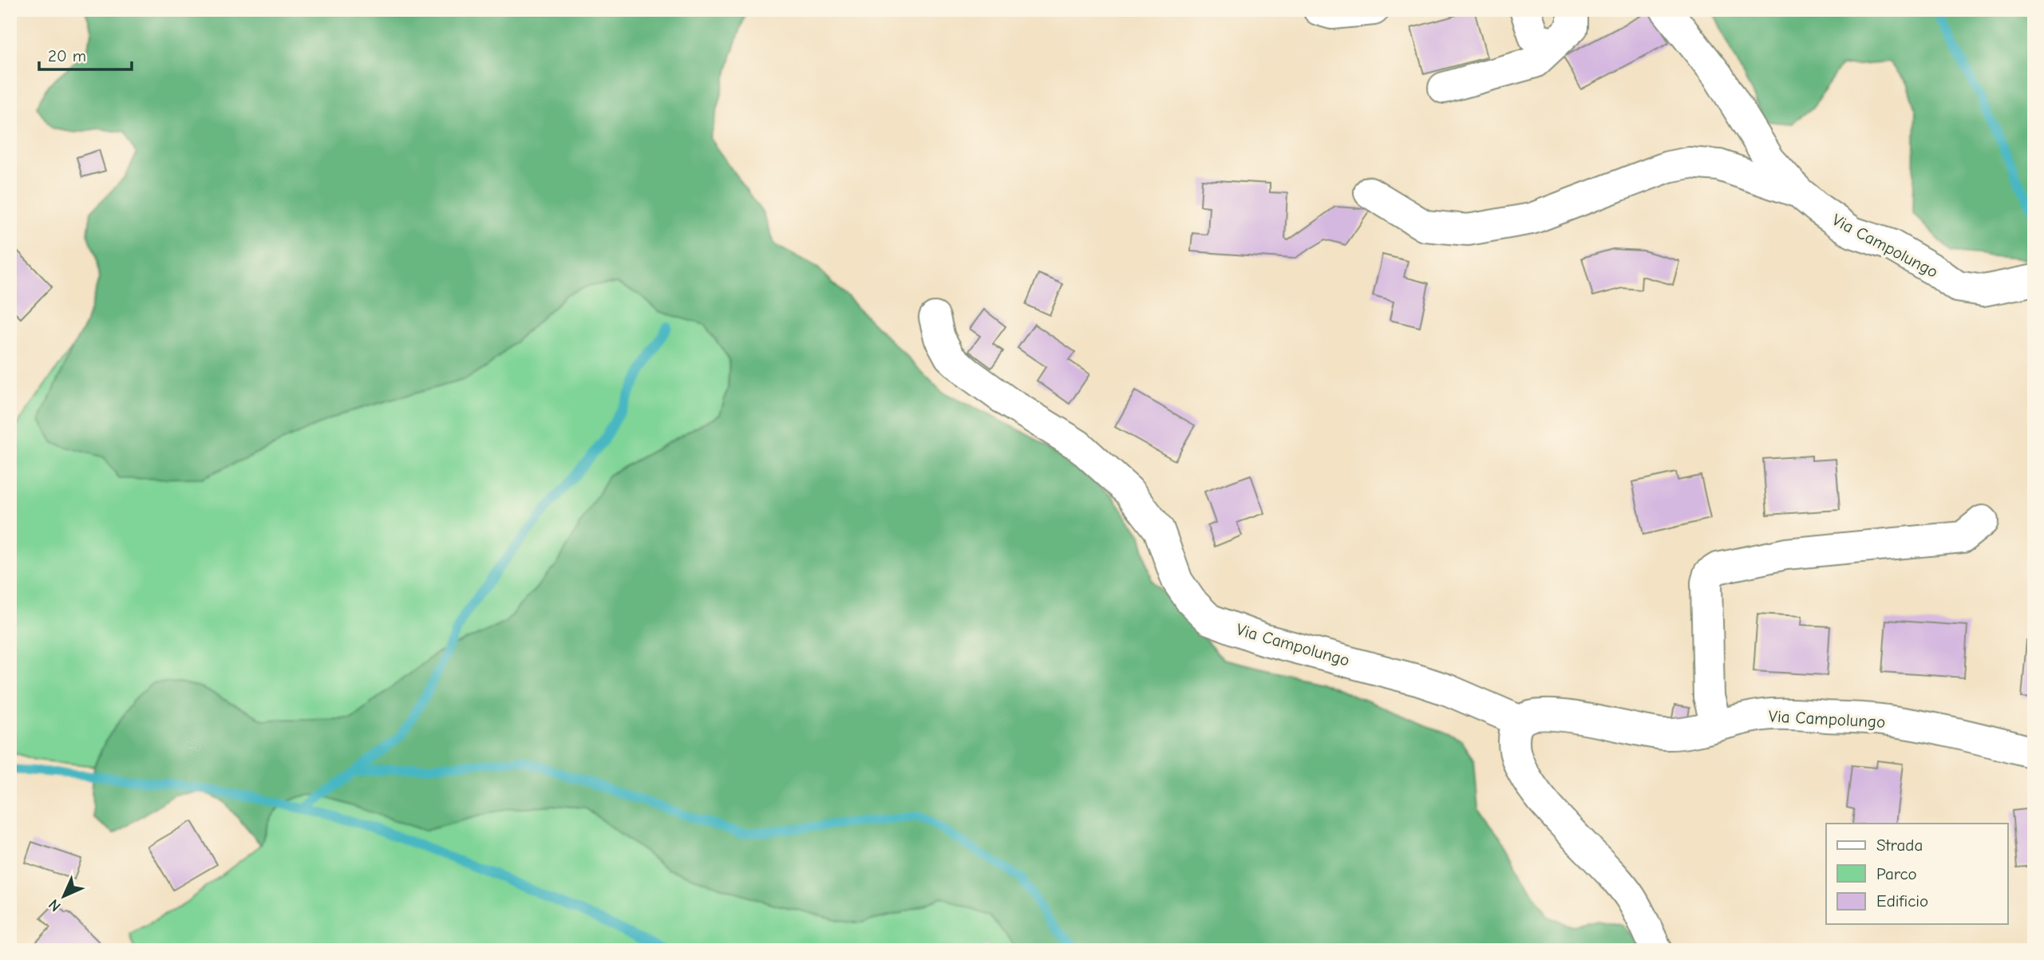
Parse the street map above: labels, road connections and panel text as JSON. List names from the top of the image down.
{
  "streets": {
    "street": ["Via Campolungo"]
  },
  "legend": ["Strada", "Parco", "Edificio"],
  "scale_bar": "20 m",
  "north": "bottom left"
}
